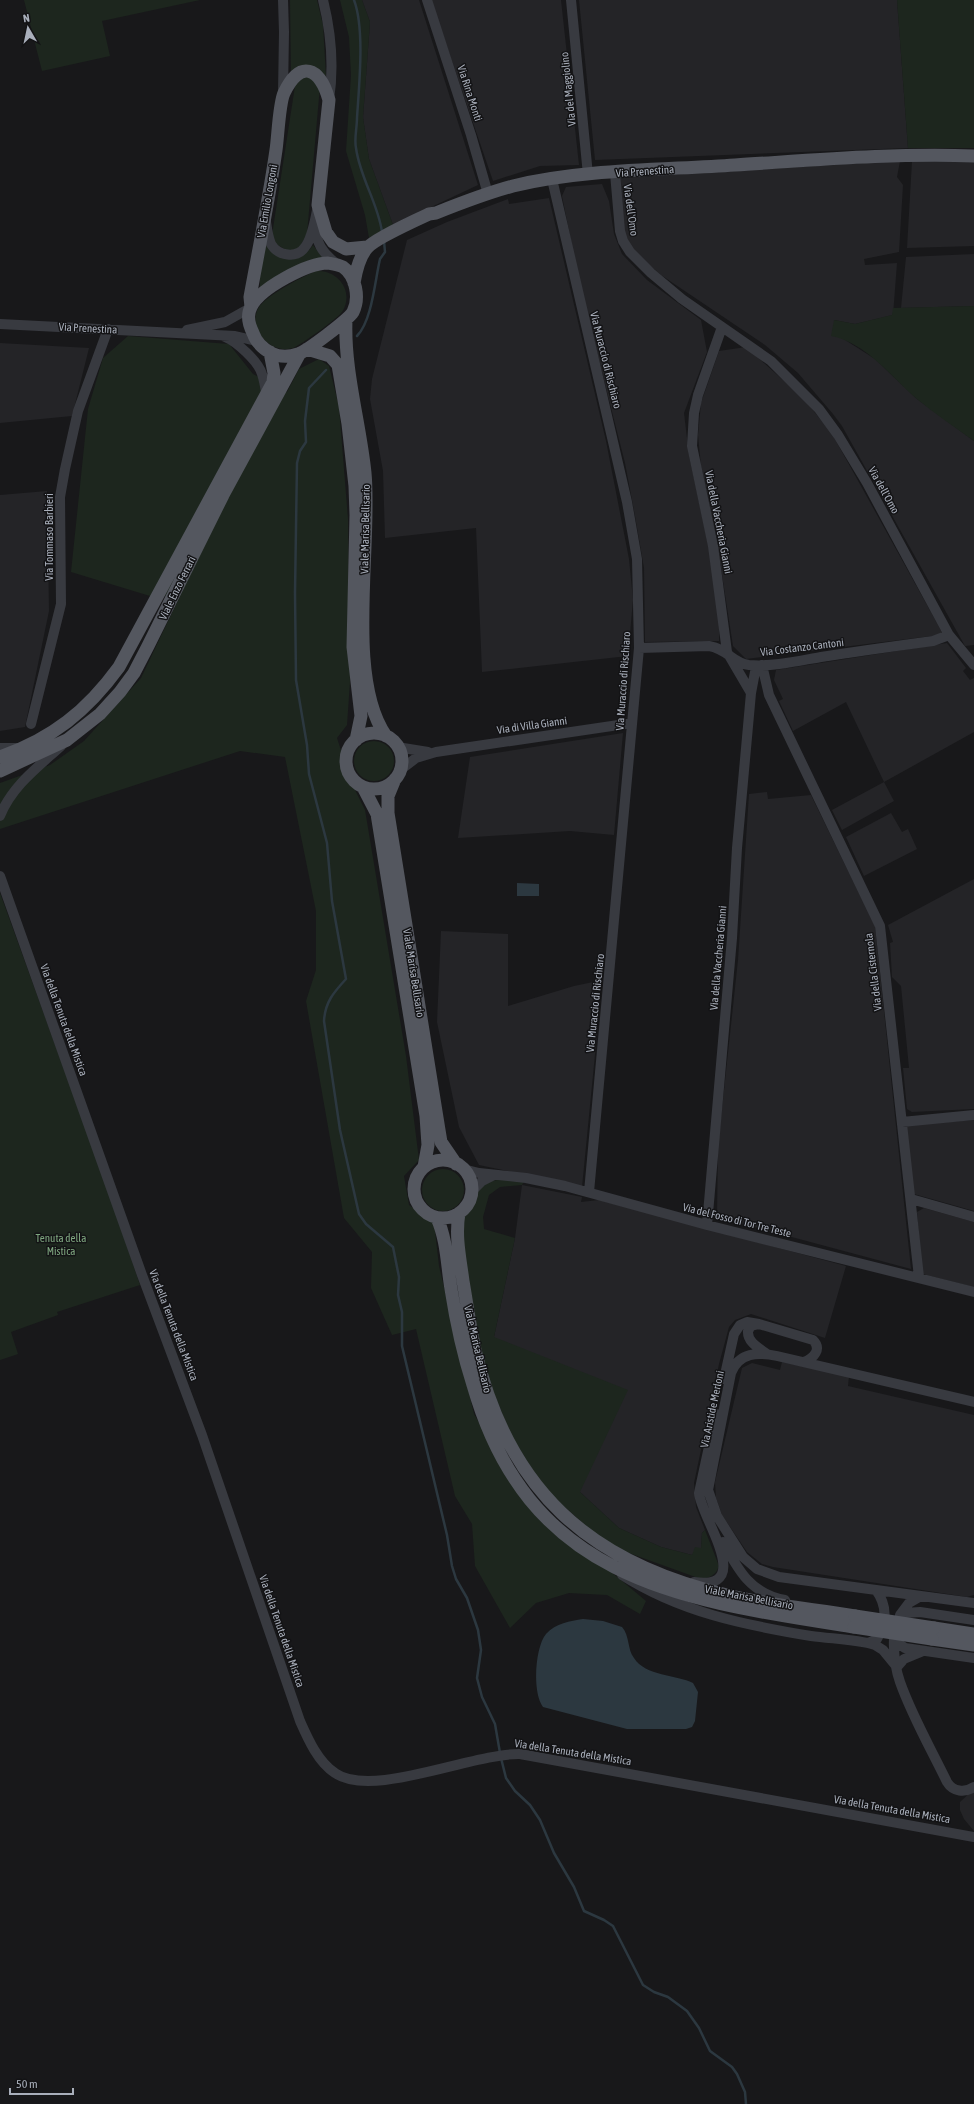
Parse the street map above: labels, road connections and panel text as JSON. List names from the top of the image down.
{
  "streets": {
    "main road": [
      "Via Prenestina",
      "Via Emilio Longoni",
      "Viale Marisa Bellisario",
      "Viale Enzo Ferrari"
    ],
    "street": [
      "Via del Maggiolino",
      "Via Rina Monti",
      "Via dell'Omo",
      "Via Muraccio di Rischiaro",
      "Via della Vaccheria Gianni",
      "Via Tommaso Barbieri",
      "Via Costanzo Cantoni",
      "Via di Villa Gianni",
      "Via della Cisternola",
      "Via della Tenuta della Mistica",
      "Via del Fosso di Tor Tre Teste",
      "Via Aristide Merloni"
    ]
  },
  "crossings": [
    ["Via del Maggiolino", "Via Prenestina"],
    ["Via Rina Monti", "Via Prenestina"],
    ["Via Prenestina", "Via Emilio Longoni"],
    ["Via Prenestina", "Via dell'Omo"],
    ["Via Prenestina", "Via Muraccio di Rischiaro"],
    ["Via Prenestina", "Viale Marisa Bellisario"],
    ["Via Prenestina", "Via Tommaso Barbieri"],
    ["Via Prenestina", "Viale Enzo Ferrari"],
    ["Via Emilio Longoni", "Viale Marisa Bellisario"],
    ["Via Emilio Longoni", "Viale Enzo Ferrari"],
    ["Via dell'Omo", "Via della Vaccheria Gianni"],
    ["Via dell'Omo", "Via Costanzo Cantoni"],
    ["Via Muraccio di Rischiaro", "Via Costanzo Cantoni"],
    ["Via Muraccio di Rischiaro", "Via di Villa Gianni"],
    ["Via Muraccio di Rischiaro", "Via del Fosso di Tor Tre Teste"],
    ["Via della Vaccheria Gianni", "Via Costanzo Cantoni"],
    ["Via della Vaccheria Gianni", "Via della Cisternola"],
    ["Via della Vaccheria Gianni", "Via del Fosso di Tor Tre Teste"],
    ["Viale Marisa Bellisario", "Viale Enzo Ferrari"],
    ["Viale Marisa Bellisario", "Via di Villa Gianni"],
    ["Viale Marisa Bellisario", "Via del Fosso di Tor Tre Teste"],
    ["Via Costanzo Cantoni", "Via della Cisternola"],
    ["Via della Cisternola", "Via del Fosso di Tor Tre Teste"]
  ],
  "parks": ["Tenuta della Mistica"],
  "scale_bar": "50 m",
  "north": "top"
}
